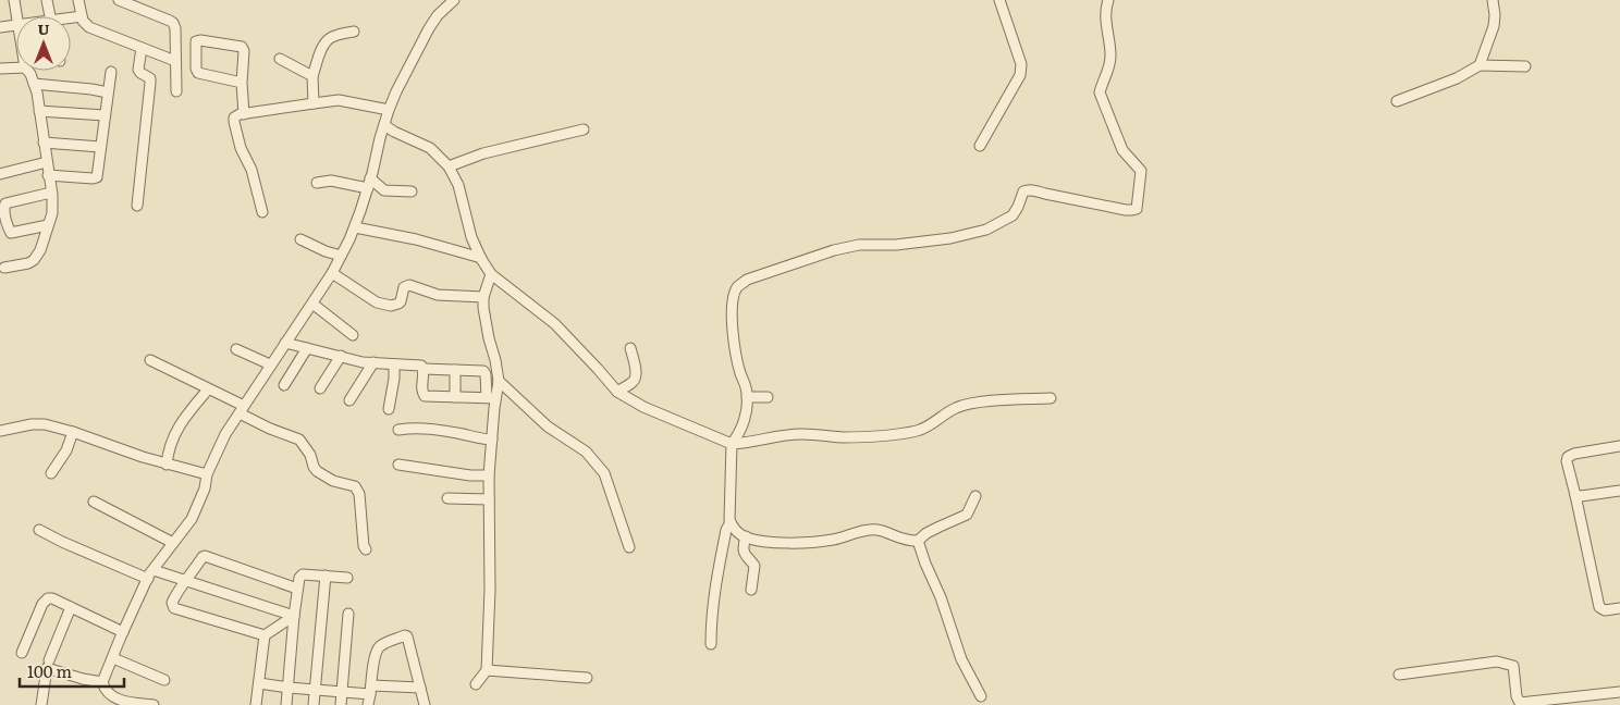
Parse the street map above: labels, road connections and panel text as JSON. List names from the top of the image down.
{
  "scale_bar": "100 m",
  "north": "top"
}
